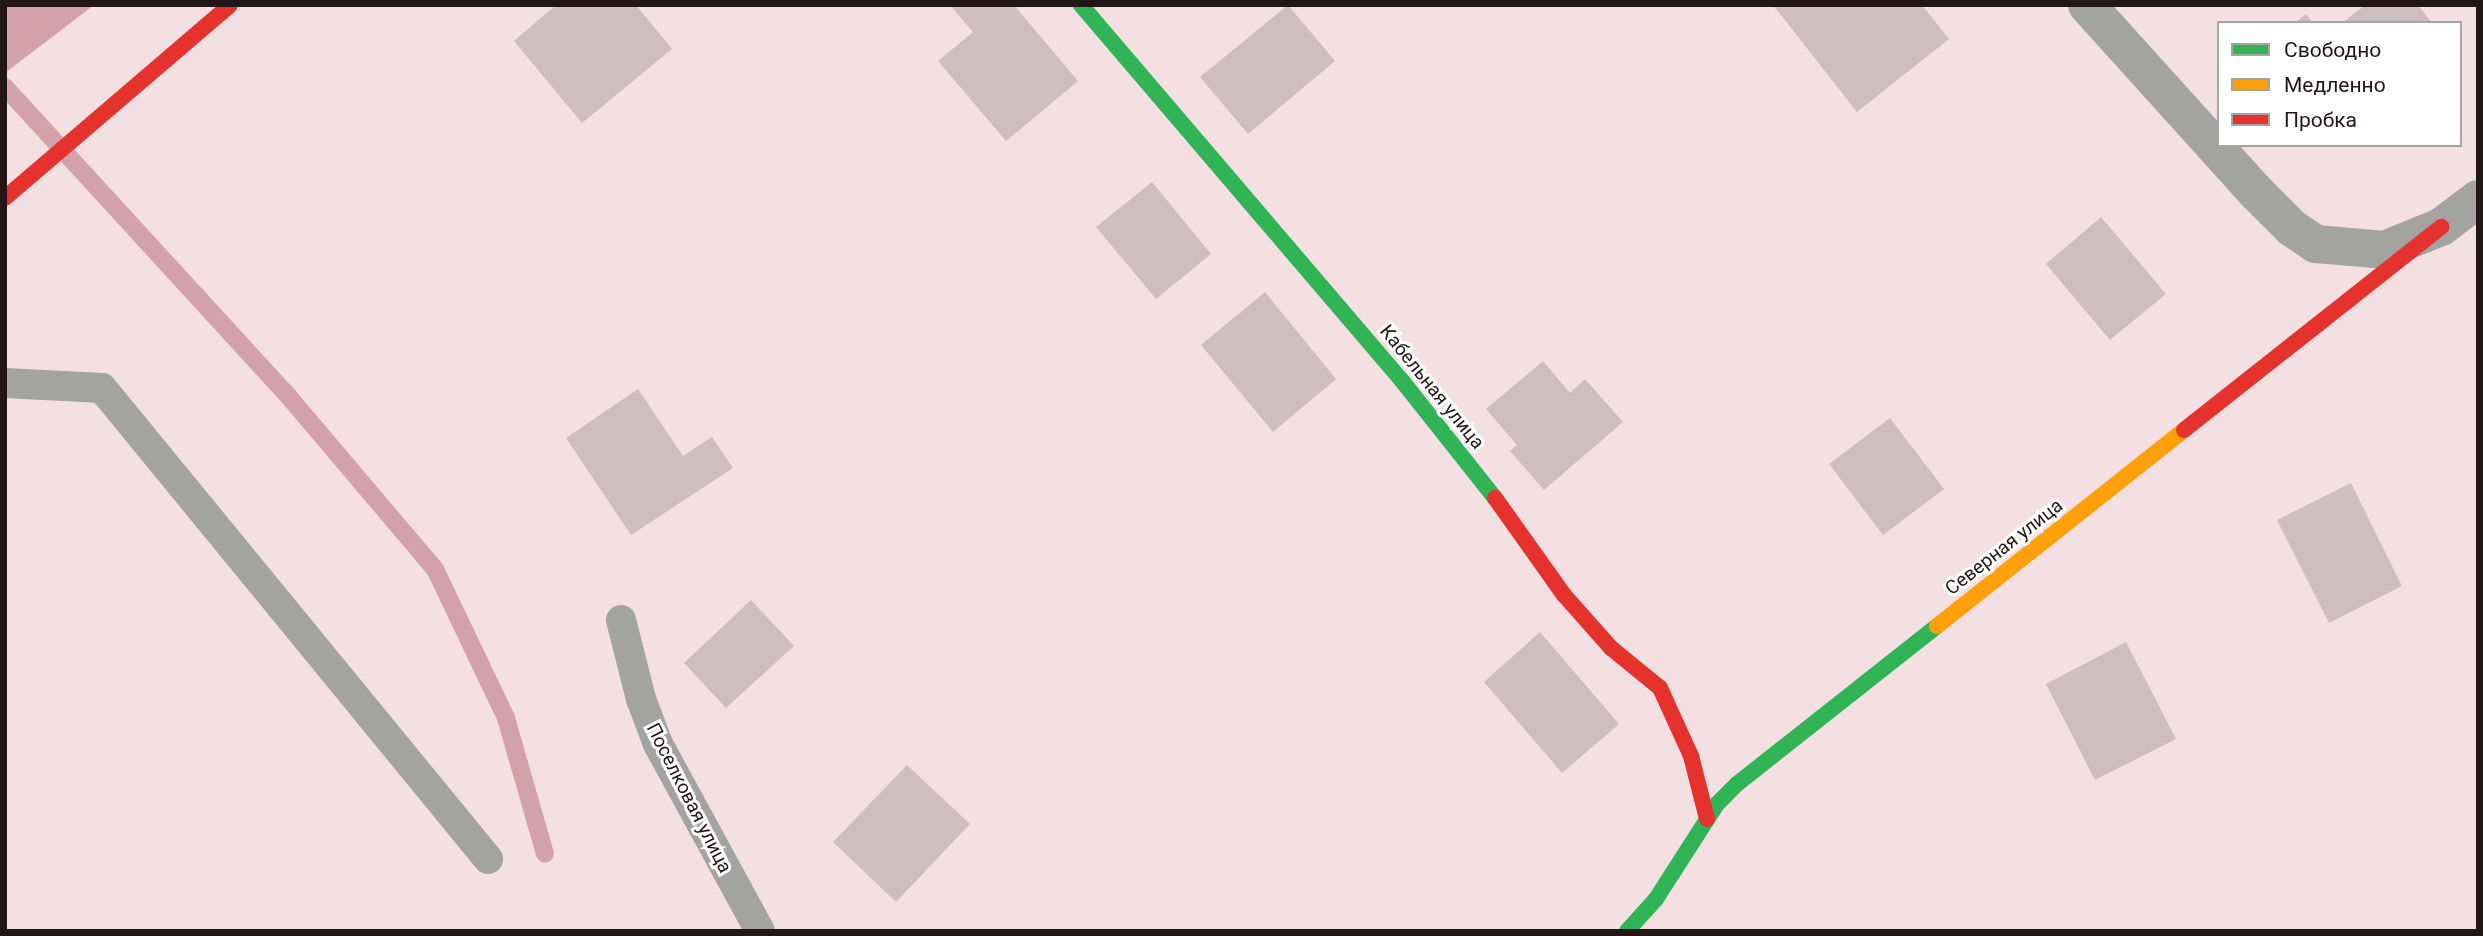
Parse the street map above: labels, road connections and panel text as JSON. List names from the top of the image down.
{
  "streets": {
    "street": ["Кабельная улица", "Северная улица"],
    "lane": ["Поселковая улица"]
  },
  "crossings": [
    ["Кабельная улица", "Северная улица"]
  ],
  "legend": ["Свободно", "Медленно", "Пробка"]
}
